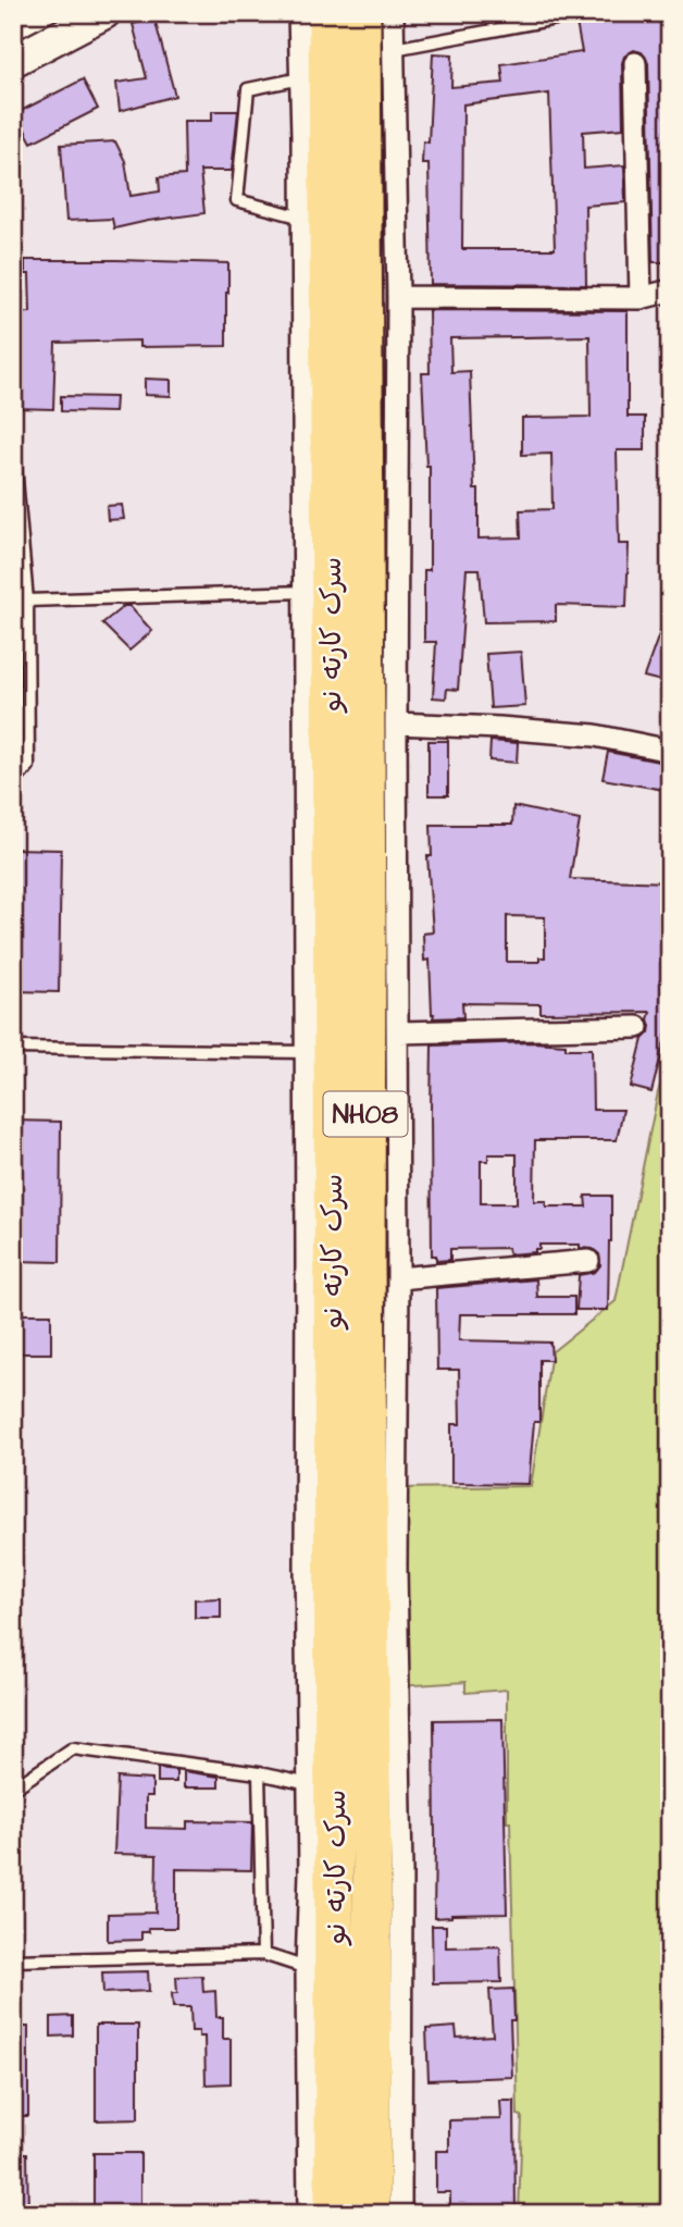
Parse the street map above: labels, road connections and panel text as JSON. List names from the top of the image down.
{
  "streets": {
    "highway": ["سرک کارته نو", "NH08"]
  },
  "crossings": [
    ["سرک کارته نو", "NH08"]
  ]
}
